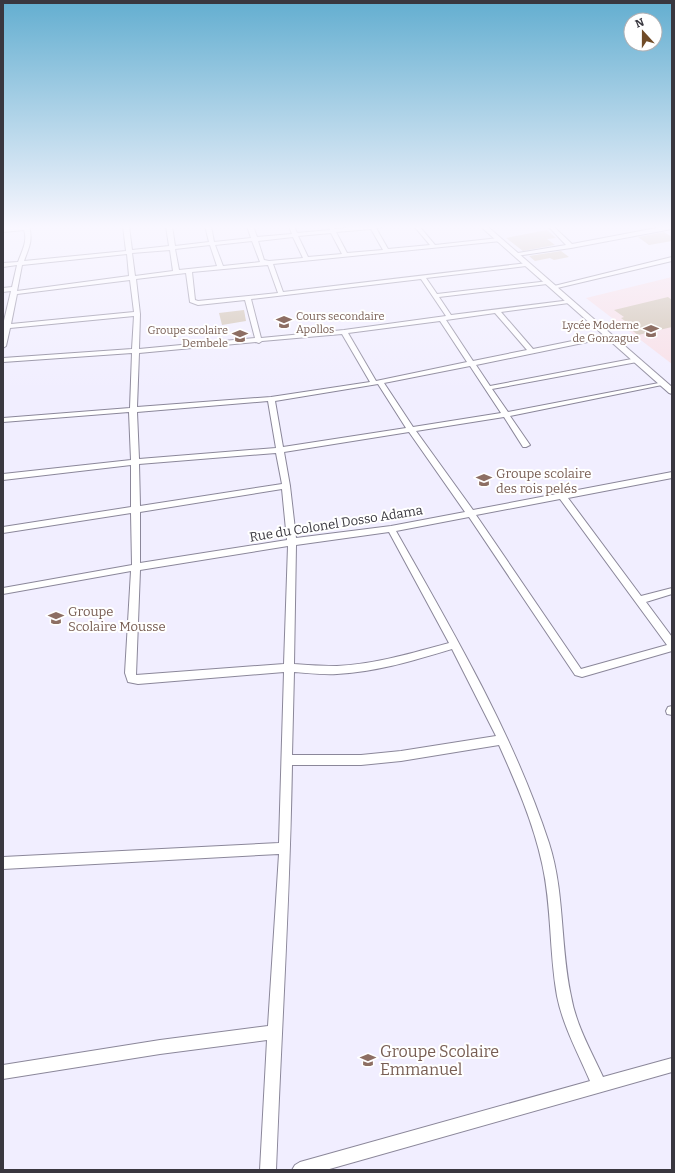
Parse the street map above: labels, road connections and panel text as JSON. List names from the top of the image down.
{
  "streets": {
    "street": ["Rue du Colonel Dosso Adama"]
  },
  "places": {
    "school or university": [
      "Cours secondaire Apollos",
      "Lycée Moderne de Gonzague",
      "Groupe scolaire Dembele",
      "Groupe scolaire des rois pelés",
      "Groupe Scolaire Mousse",
      "Groupe Scolaire Emmanuel"
    ]
  },
  "north": "top"
}
